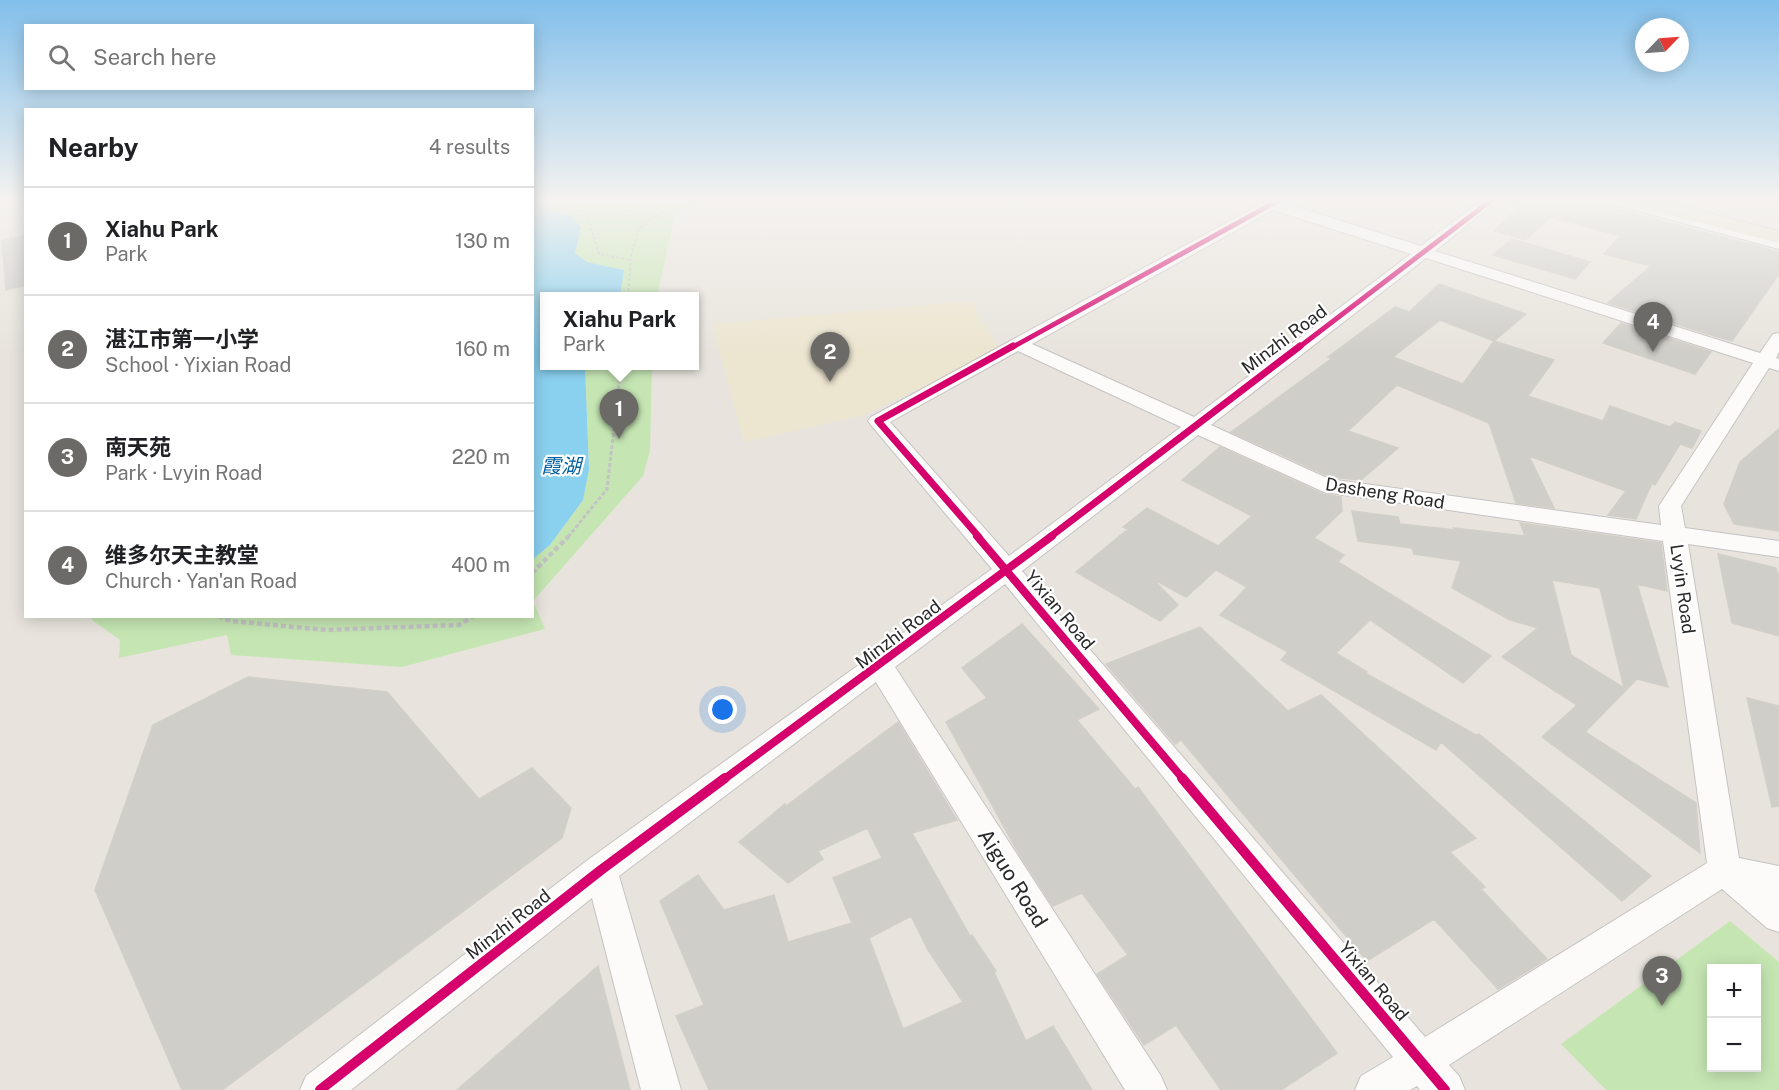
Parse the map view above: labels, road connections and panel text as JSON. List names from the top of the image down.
{
  "streets": {
    "street": [
      "Minzhi Road",
      "Dasheng Road",
      "Lvyin Road",
      "Yixian Road",
      "Aiguo Road"
    ]
  },
  "crossings": [
    ["Minzhi Road", "Dasheng Road"],
    ["Minzhi Road", "Yixian Road"],
    ["Minzhi Road", "Aiguo Road"],
    ["Dasheng Road", "Lvyin Road"],
    ["Dasheng Road", "Yixian Road"]
  ],
  "water": ["霞湖"],
  "north": "top right",
  "page": {
    "search": "Search here",
    "heading": ["Nearby", "4 results"],
    "list": [
      {
        "mark": "1",
        "name": "Xiahu Park",
        "note": "Park",
        "value": "130 m"
      },
      {
        "mark": "2",
        "name": "湛江市第一小学",
        "note": "School · Yixian Road",
        "value": "160 m"
      },
      {
        "mark": "3",
        "name": "南天苑",
        "note": "Park · Lvyin Road",
        "value": "220 m"
      },
      {
        "mark": "4",
        "name": "维多尔天主教堂",
        "note": "Church · Yan'an Road",
        "value": "400 m"
      }
    ],
    "popup": ["Xiahu Park", "Park"],
    "pins": [
      "4",
      "2",
      "1",
      "3"
    ],
    "map_buttons": ["+", "−"]
  }
}
